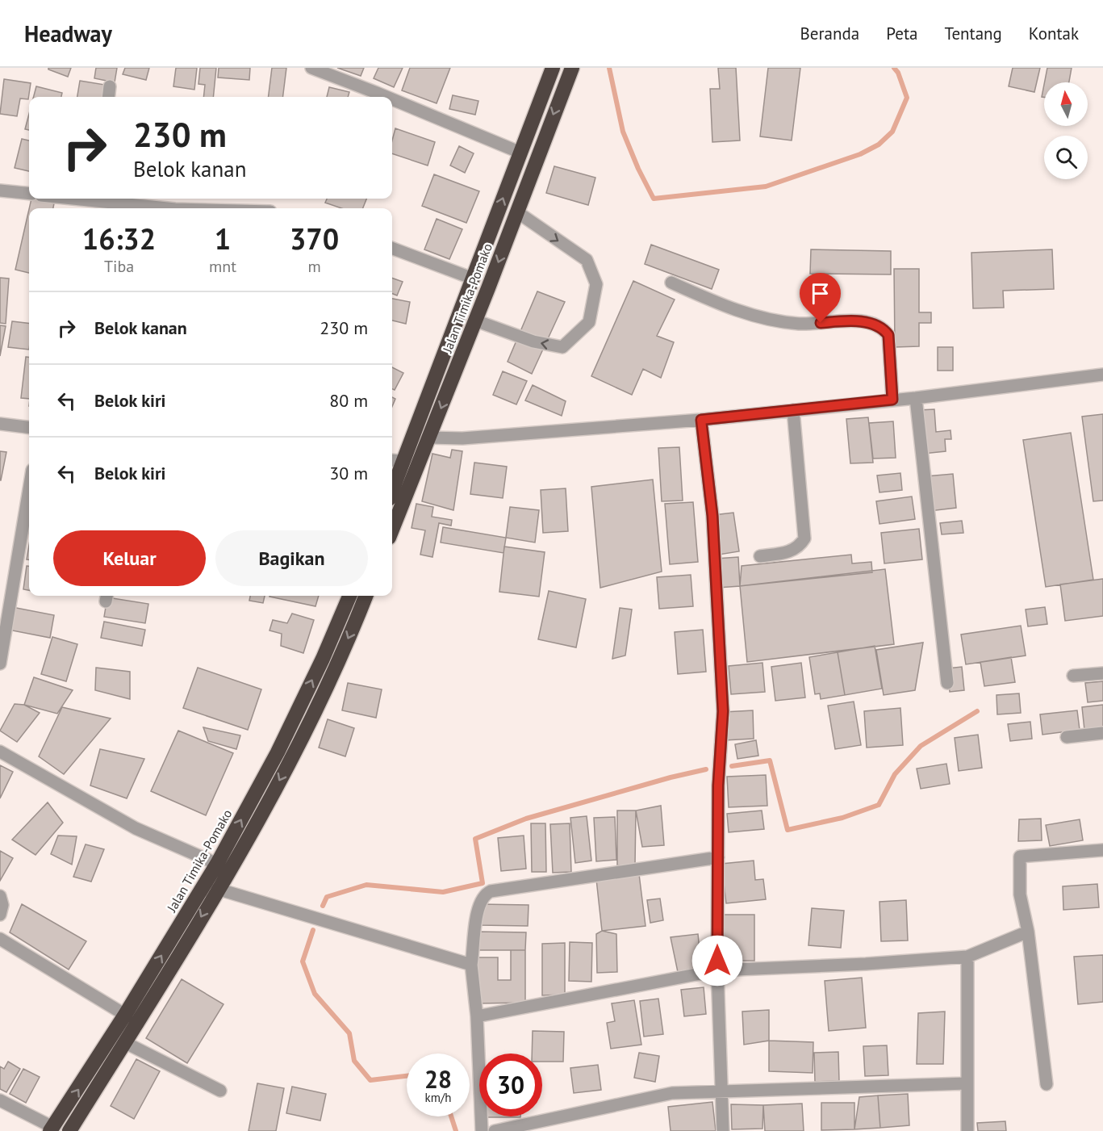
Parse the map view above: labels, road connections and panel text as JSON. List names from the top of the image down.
{
  "streets": {
    "highway": ["Jalan Timika-Pomako"]
  },
  "north": "top",
  "page": {
    "header": "Headway",
    "nav": [
      "Beranda",
      "Peta",
      "Tentang",
      "Kontak"
    ],
    "turn": ["230 m", "Belok kanan"],
    "eta": [
      "16:32",
      "Tiba",
      "1",
      "mnt",
      "370",
      "m"
    ],
    "list": [
      {
        "name": "Belok kanan",
        "value": "230 m"
      },
      {
        "name": "Belok kiri",
        "value": "80 m"
      },
      {
        "name": "Belok kiri",
        "value": "30 m"
      }
    ],
    "buttons": ["Keluar", "Bagikan"],
    "speed": "28 km/h",
    "limit": "30"
  }
}
